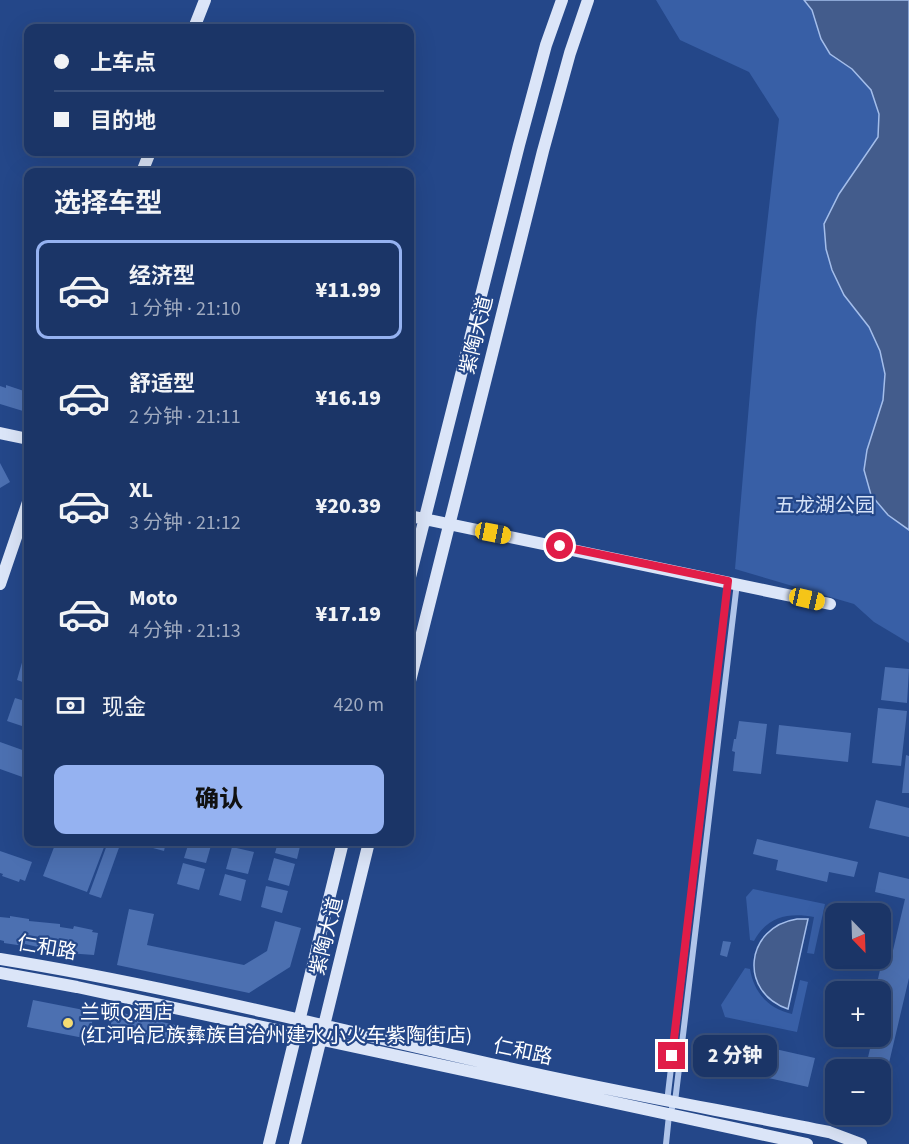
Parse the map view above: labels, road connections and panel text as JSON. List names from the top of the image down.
{
  "streets": {
    "main road": ["紫陶大道", "仁和路"]
  },
  "crossings": [
    ["紫陶大道", "仁和路"]
  ],
  "parks": ["五龙湖公园"],
  "places": ["兰顿Q酒店 (红河哈尼族彝族自治州建水小火车紫陶街店)"],
  "north": "bottom right",
  "page": {
    "banner": ["上车点", "目的地"],
    "heading": "选择车型",
    "list": [
      {
        "name": "经济型",
        "note": "1 分钟 · 21:10",
        "value": "¥11.99"
      },
      {
        "name": "舒适型",
        "note": "2 分钟 · 21:11",
        "value": "¥16.19"
      },
      {
        "name": "XL",
        "note": "3 分钟 · 21:12",
        "value": "¥20.39"
      },
      {
        "name": "Moto",
        "note": "4 分钟 · 21:13",
        "value": "¥17.19"
      }
    ],
    "pay": ["现金", "420 m"],
    "buttons": "确认",
    "map_buttons": ["+", "−"],
    "bubble": "2 分钟"
  }
}
